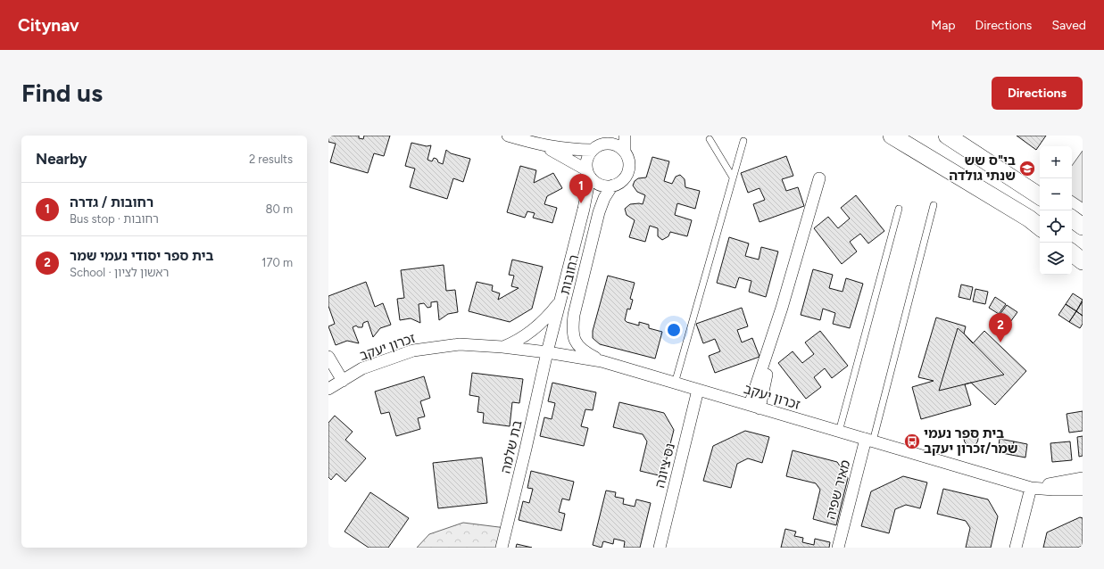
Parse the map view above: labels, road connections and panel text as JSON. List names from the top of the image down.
{
  "streets": {
    "street": [
      "רחובות",
      "זכרון יעקב",
      "בת שלמה",
      "נס ציונה",
      "מאיר שפיה"
    ]
  },
  "crossings": [
    ["רחובות", "זכרון יעקב"],
    ["רחובות", "בת שלמה"],
    ["זכרון יעקב", "בת שלמה"],
    ["זכרון יעקב", "נס ציונה"],
    ["זכרון יעקב", "מאיר שפיה"]
  ],
  "places": {
    "school or university": ["בי\"ס שש שנתי גולדה"],
    "bus stop": ["בית ספר נעמי שמר/זכרון יעקב"]
  },
  "page": {
    "header": "Citynav",
    "nav": ["Map", "Directions", "Saved"],
    "buttons": "Directions",
    "title": "Find us",
    "heading": ["Nearby", "2 results"],
    "map_buttons": ["+", "−"],
    "pins": ["1", "2"],
    "list": [
      {
        "mark": "1",
        "name": "רחובות / גדרה",
        "note": "Bus stop · רחובות",
        "value": "80 m"
      },
      {
        "mark": "2",
        "name": "בית ספר יסודי נעמי שמר",
        "note": "School · ראשון לציון",
        "value": "170 m"
      }
    ]
  }
}
